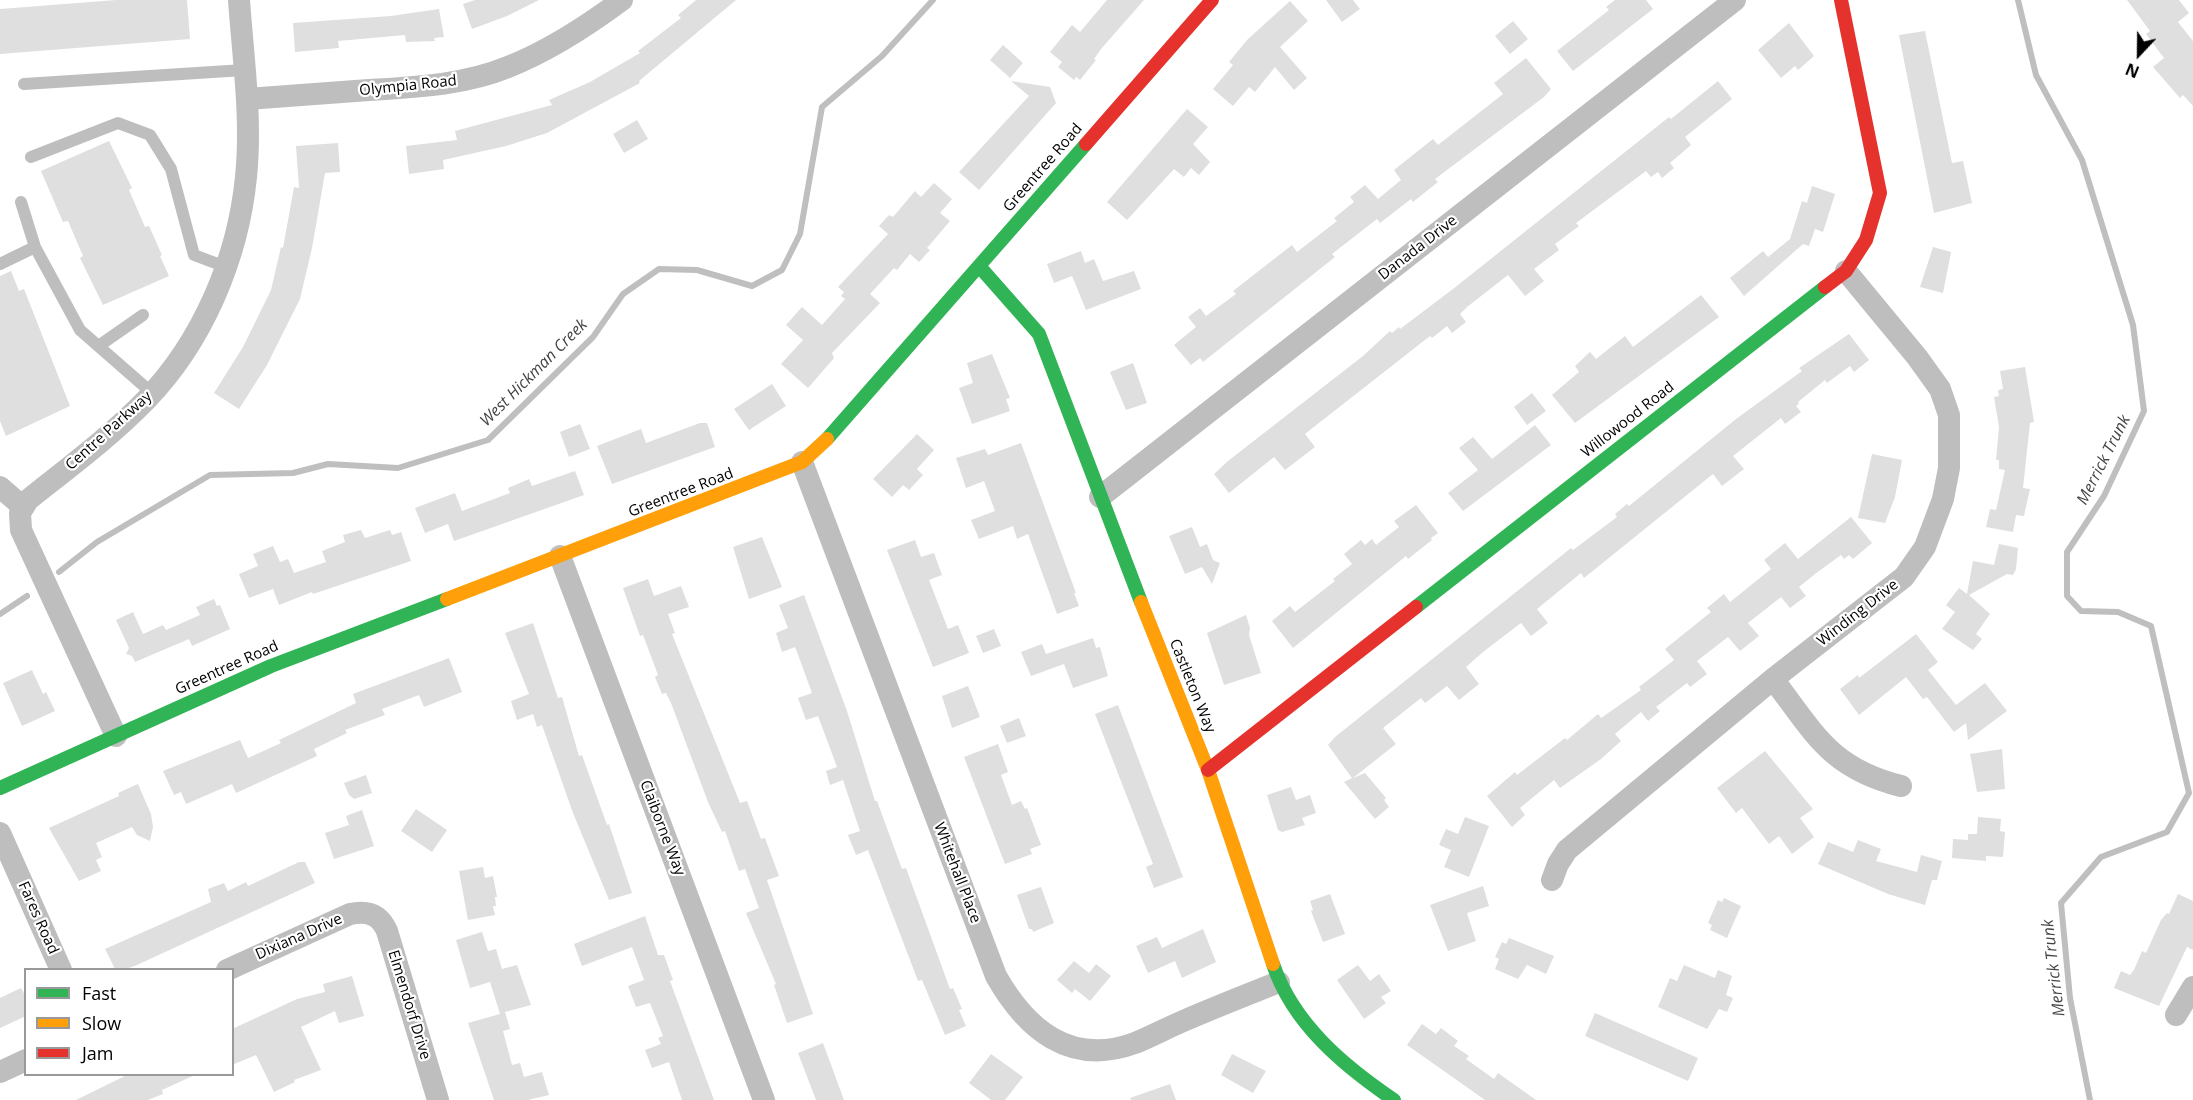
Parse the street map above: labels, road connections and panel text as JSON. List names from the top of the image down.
{
  "streets": {
    "street": [
      "Olympia Road",
      "Greentree Road",
      "Danada Drive",
      "Willowood Road",
      "Centre Parkway",
      "Winding Drive",
      "Castleton Way",
      "Claiborne Way",
      "Whitehall Place",
      "Fares Road",
      "Dixiana Drive",
      "Elmendorf Drive"
    ]
  },
  "crossings": [
    ["Olympia Road", "Centre Parkway"],
    ["Greentree Road", "Castleton Way"],
    ["Greentree Road", "Claiborne Way"],
    ["Greentree Road", "Whitehall Place"],
    ["Danada Drive", "Castleton Way"],
    ["Willowood Road", "Winding Drive"],
    ["Willowood Road", "Castleton Way"],
    ["Castleton Way", "Whitehall Place"],
    ["Dixiana Drive", "Elmendorf Drive"]
  ],
  "water": ["West Hickman Creek", "Merrick Trunk"],
  "legend": ["Fast", "Slow", "Jam"],
  "north": "bottom"
}
